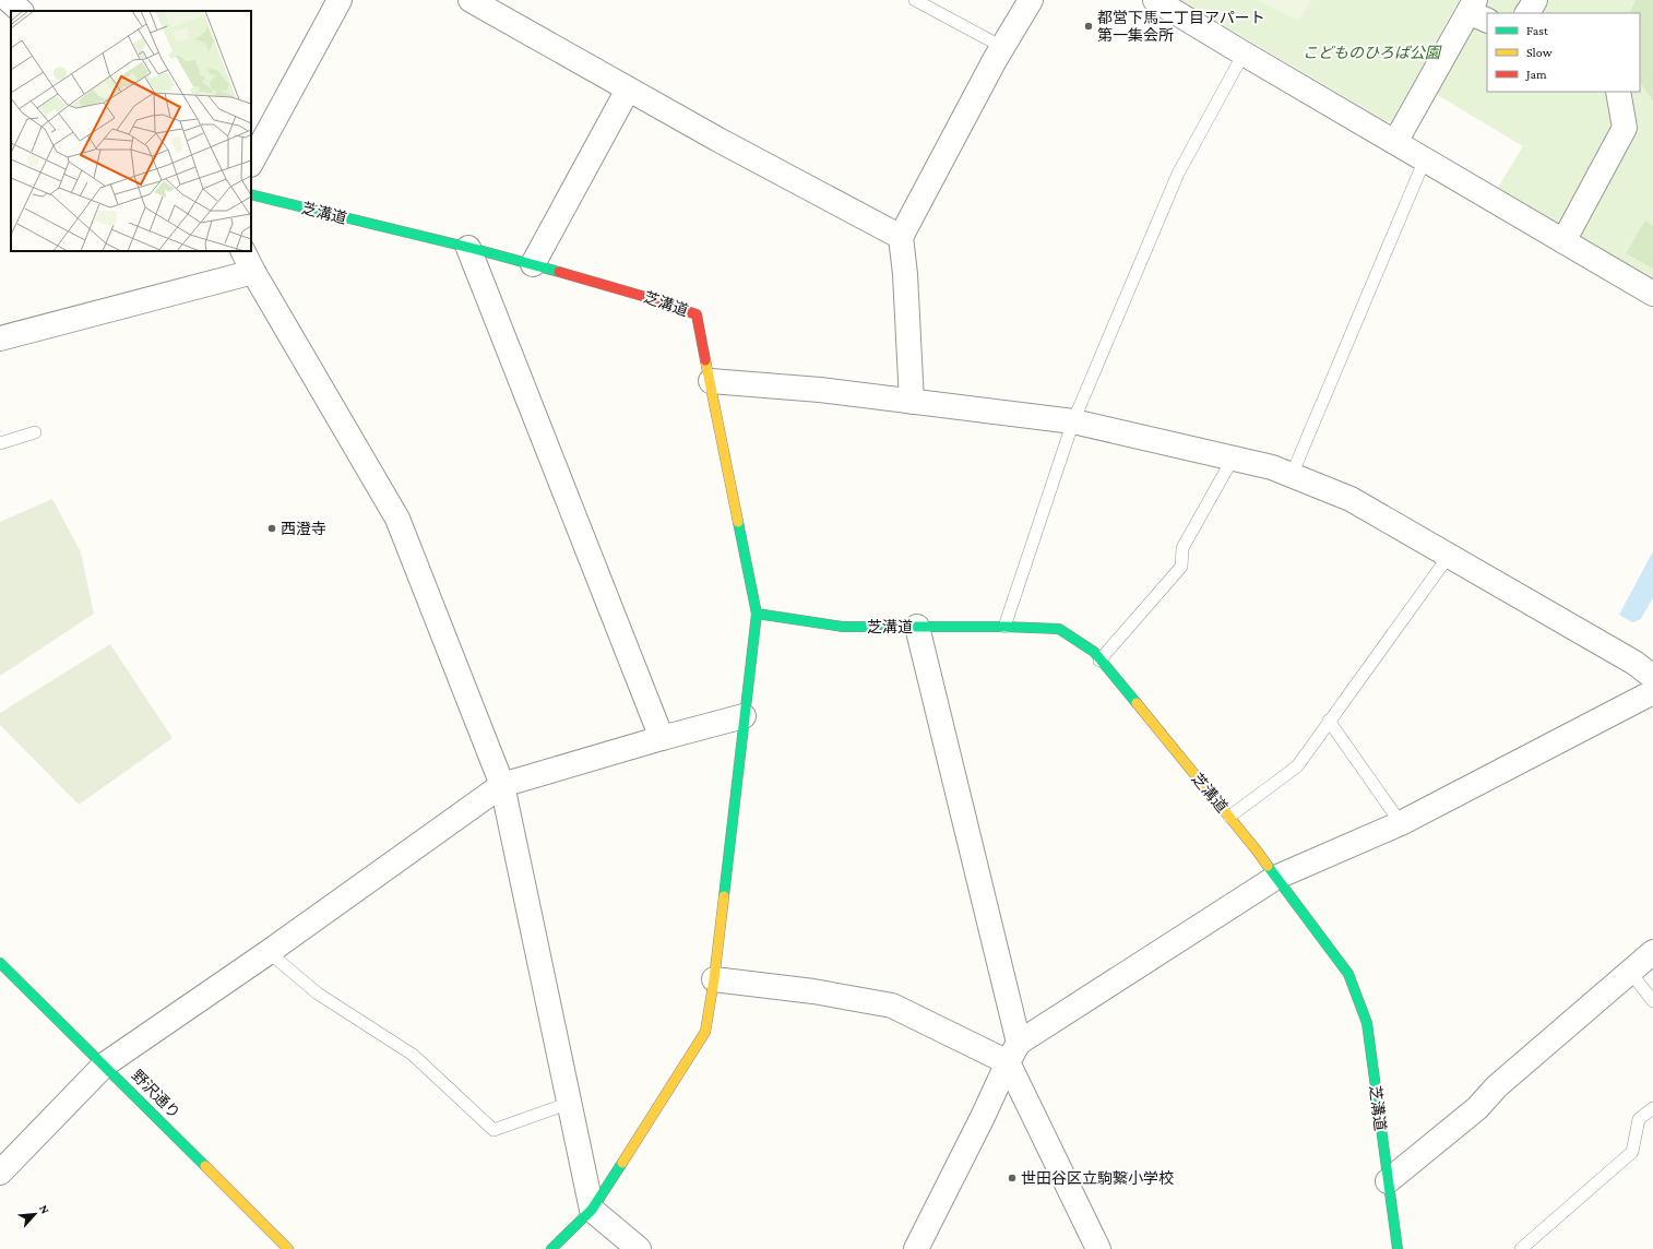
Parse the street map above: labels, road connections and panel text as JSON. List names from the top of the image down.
{
  "streets": {
    "street": ["芝溝道", "野沢通り"]
  },
  "parks": ["こどものひろば公園"],
  "places": ["都営下馬二丁目アパート 第一集会所", "西澄寺", "世田谷区立駒繋小学校"],
  "legend": ["Fast", "Slow", "Jam"],
  "north": "top right"
}
